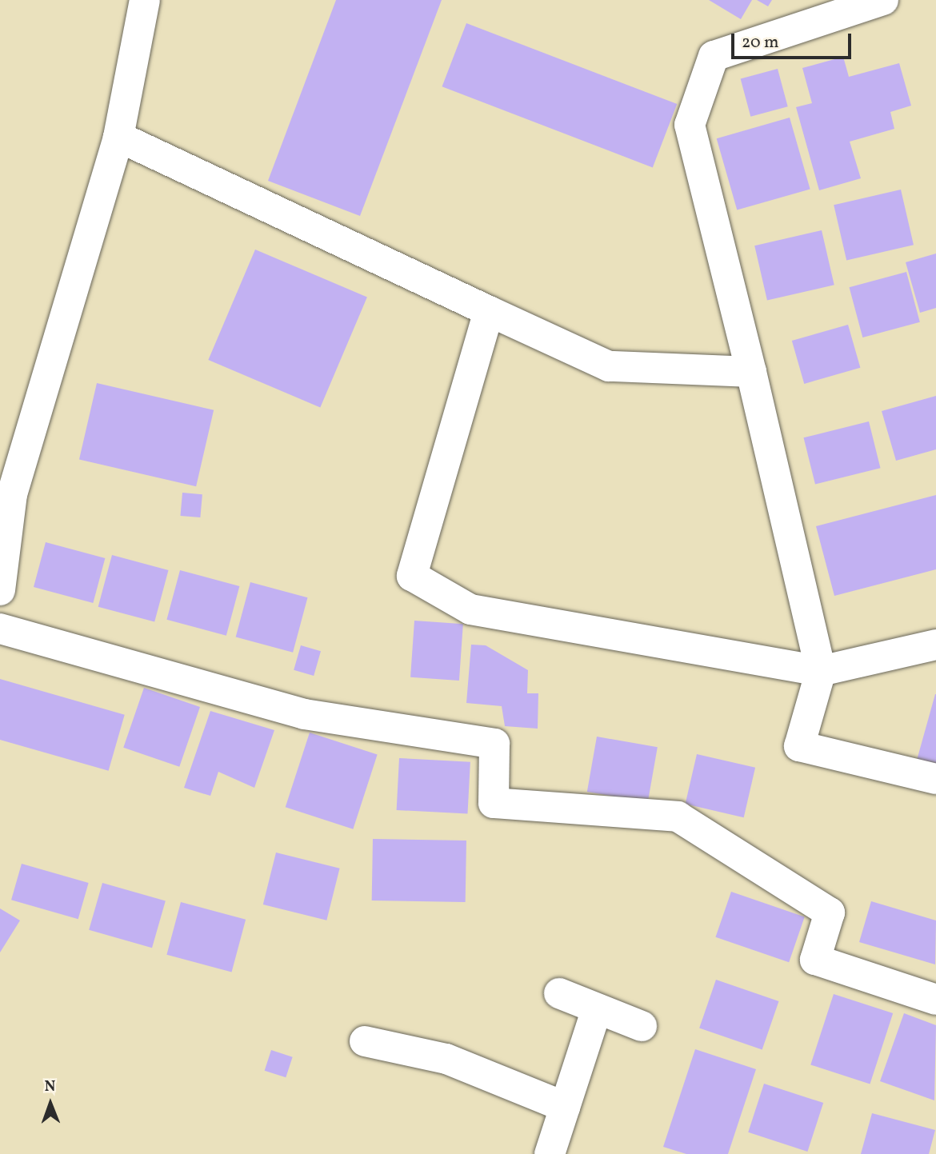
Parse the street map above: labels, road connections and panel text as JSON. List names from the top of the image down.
{
  "scale_bar": "20 m",
  "north": "top"
}
